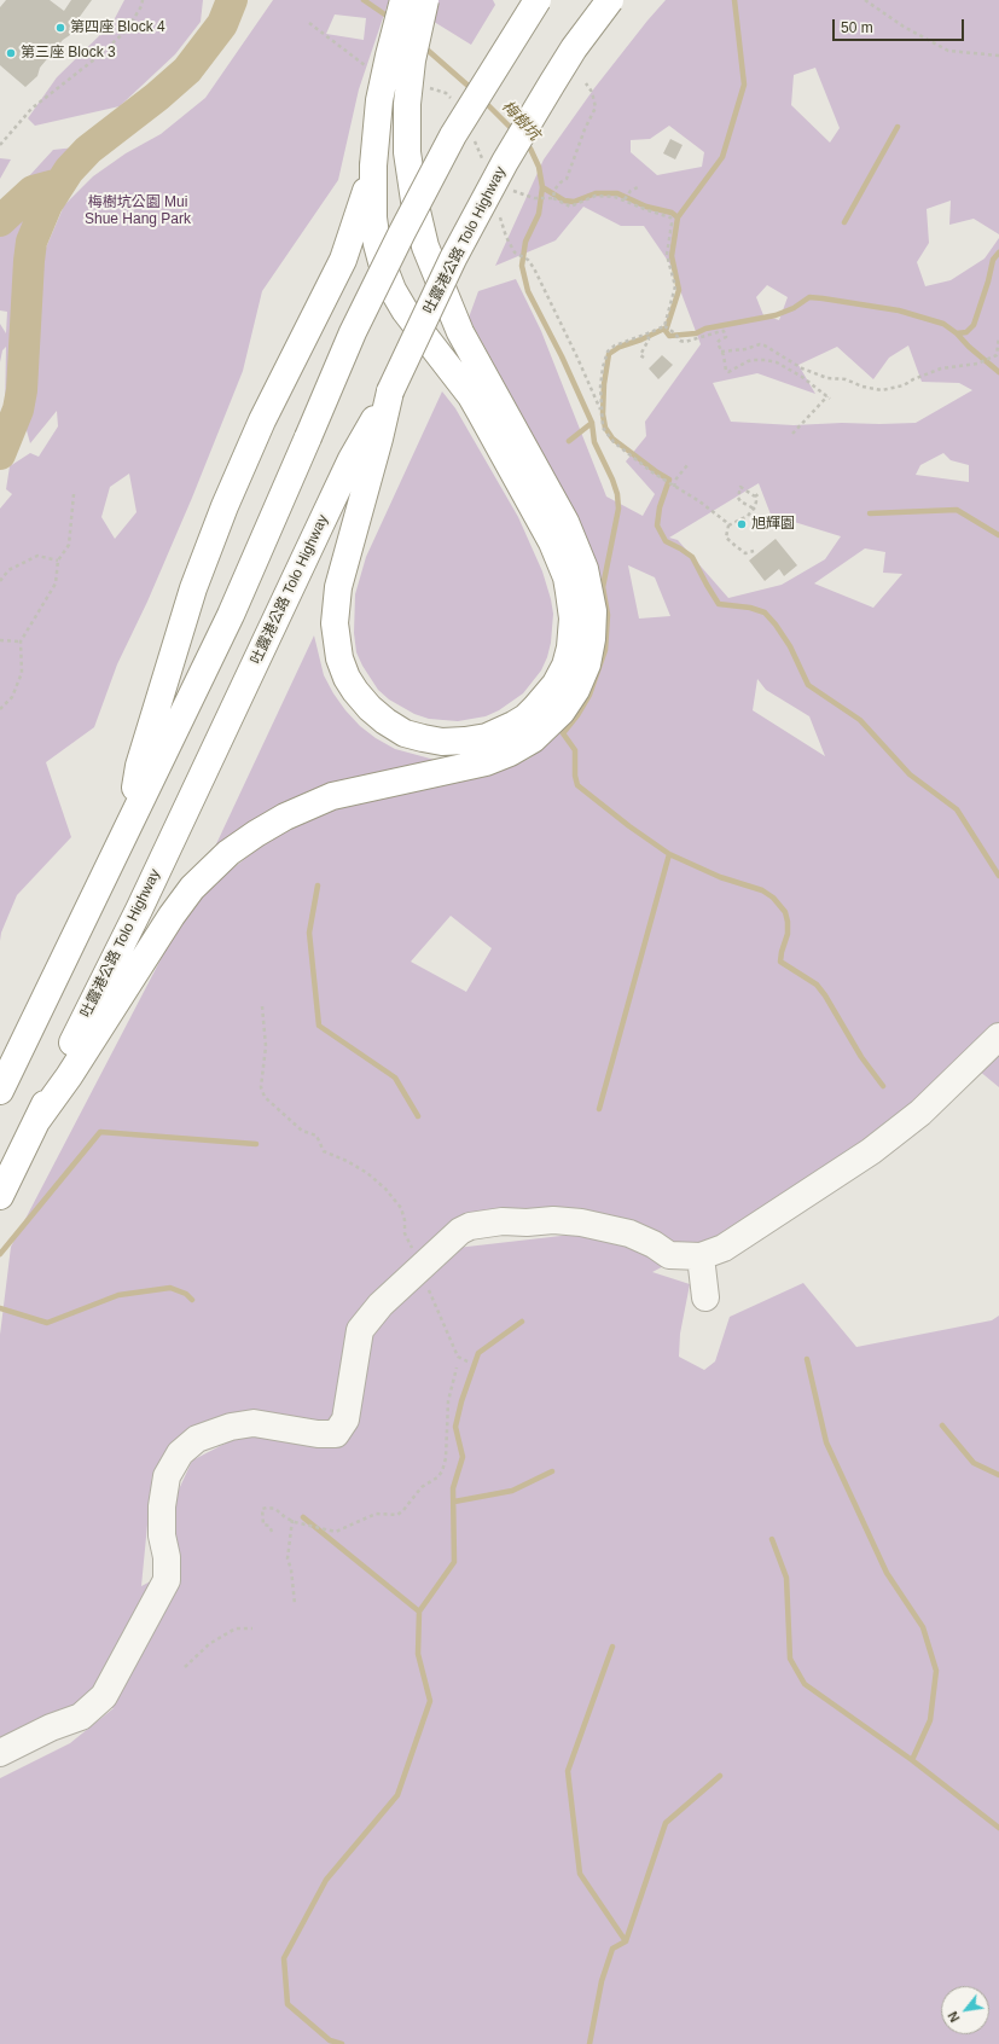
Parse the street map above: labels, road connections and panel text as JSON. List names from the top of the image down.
{
  "streets": {
    "highway": ["吐露港公路 Tolo Highway"]
  },
  "water": ["梅樹坑"],
  "parks": ["梅樹坑公園 Mui Shue Hang Park"],
  "places": ["第四座 Block 4", "第三座 Block 3", "旭輝園"],
  "scale_bar": "50 m",
  "north": "bottom left"
}
